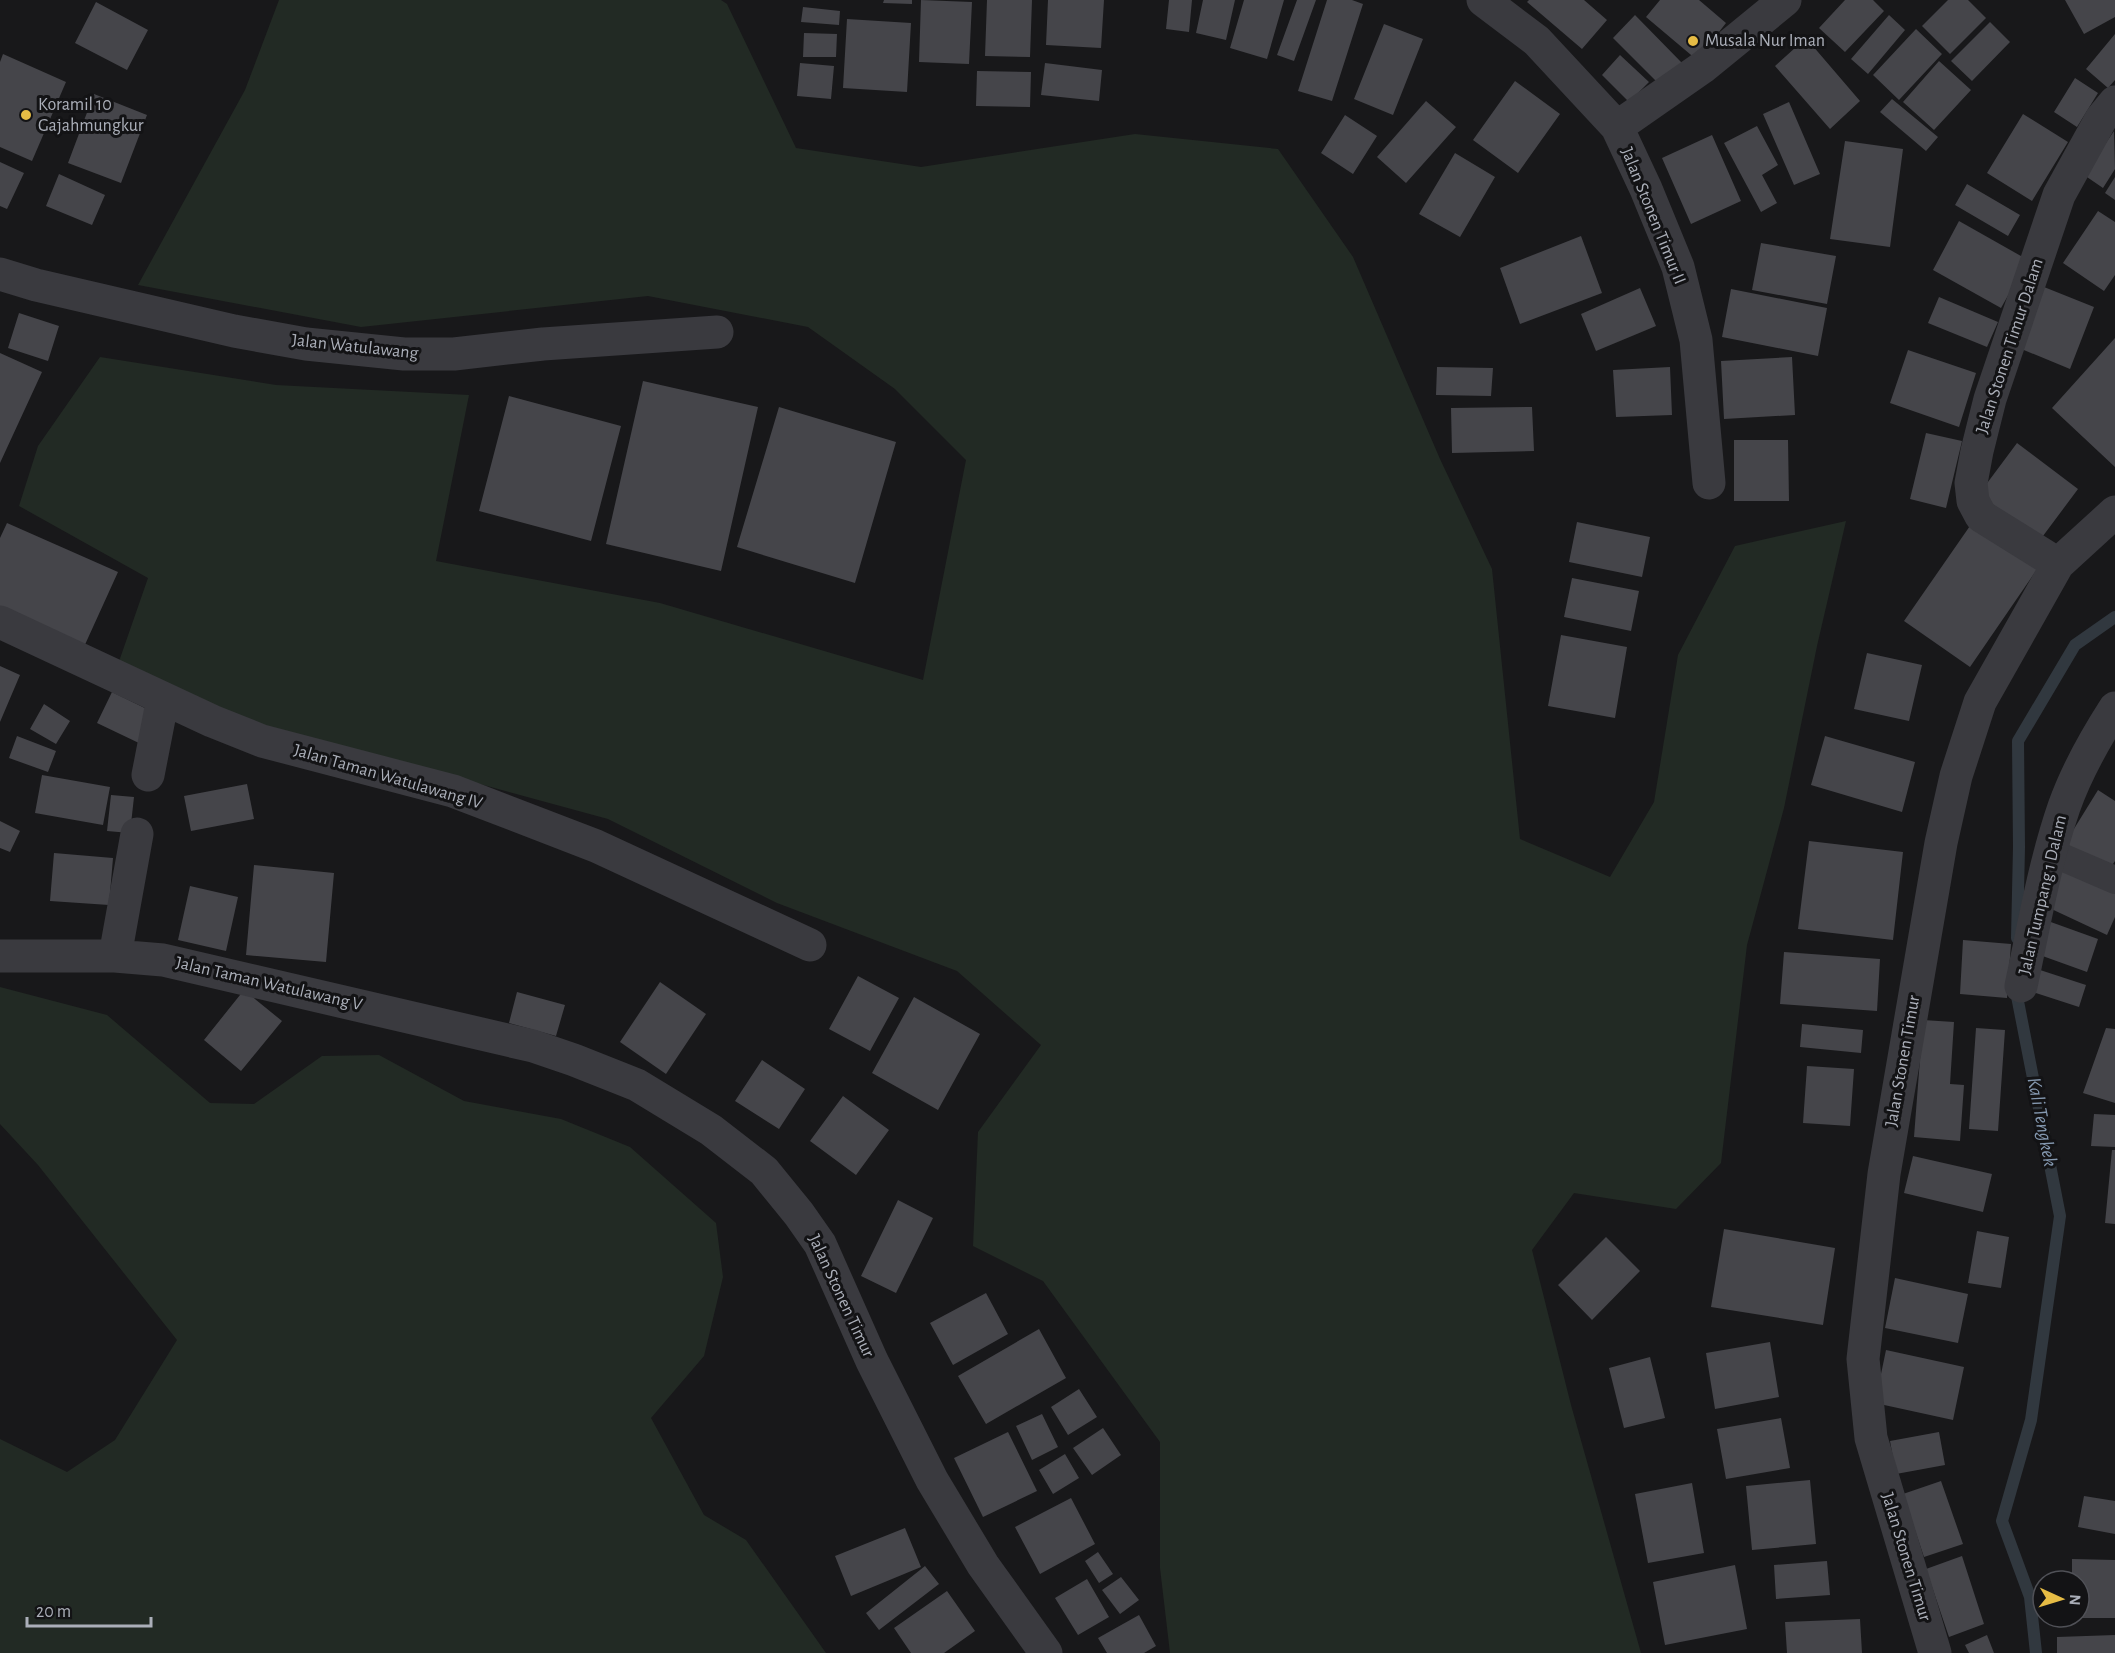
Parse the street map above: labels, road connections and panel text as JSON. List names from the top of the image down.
{
  "streets": {
    "street": [
      "Jalan Stonen Timur II",
      "Jalan Stonen Timur Dalam",
      "Jalan Watulawang",
      "Jalan Taman Watulawang IV",
      "Jalan Tumpang 1 Dalam",
      "Jalan Taman Watulawang V",
      "Jalan Stonen Timur"
    ]
  },
  "crossings": [
    ["Jalan Stonen Timur Dalam", "Jalan Stonen Timur"],
    ["Jalan Taman Watulawang V", "Jalan Stonen Timur"]
  ],
  "water": ["Kali Tengkek"],
  "places": ["Musala Nur Iman", "Koramil 10 Gajahmungkur"],
  "scale_bar": "20 m",
  "north": "right"
}
